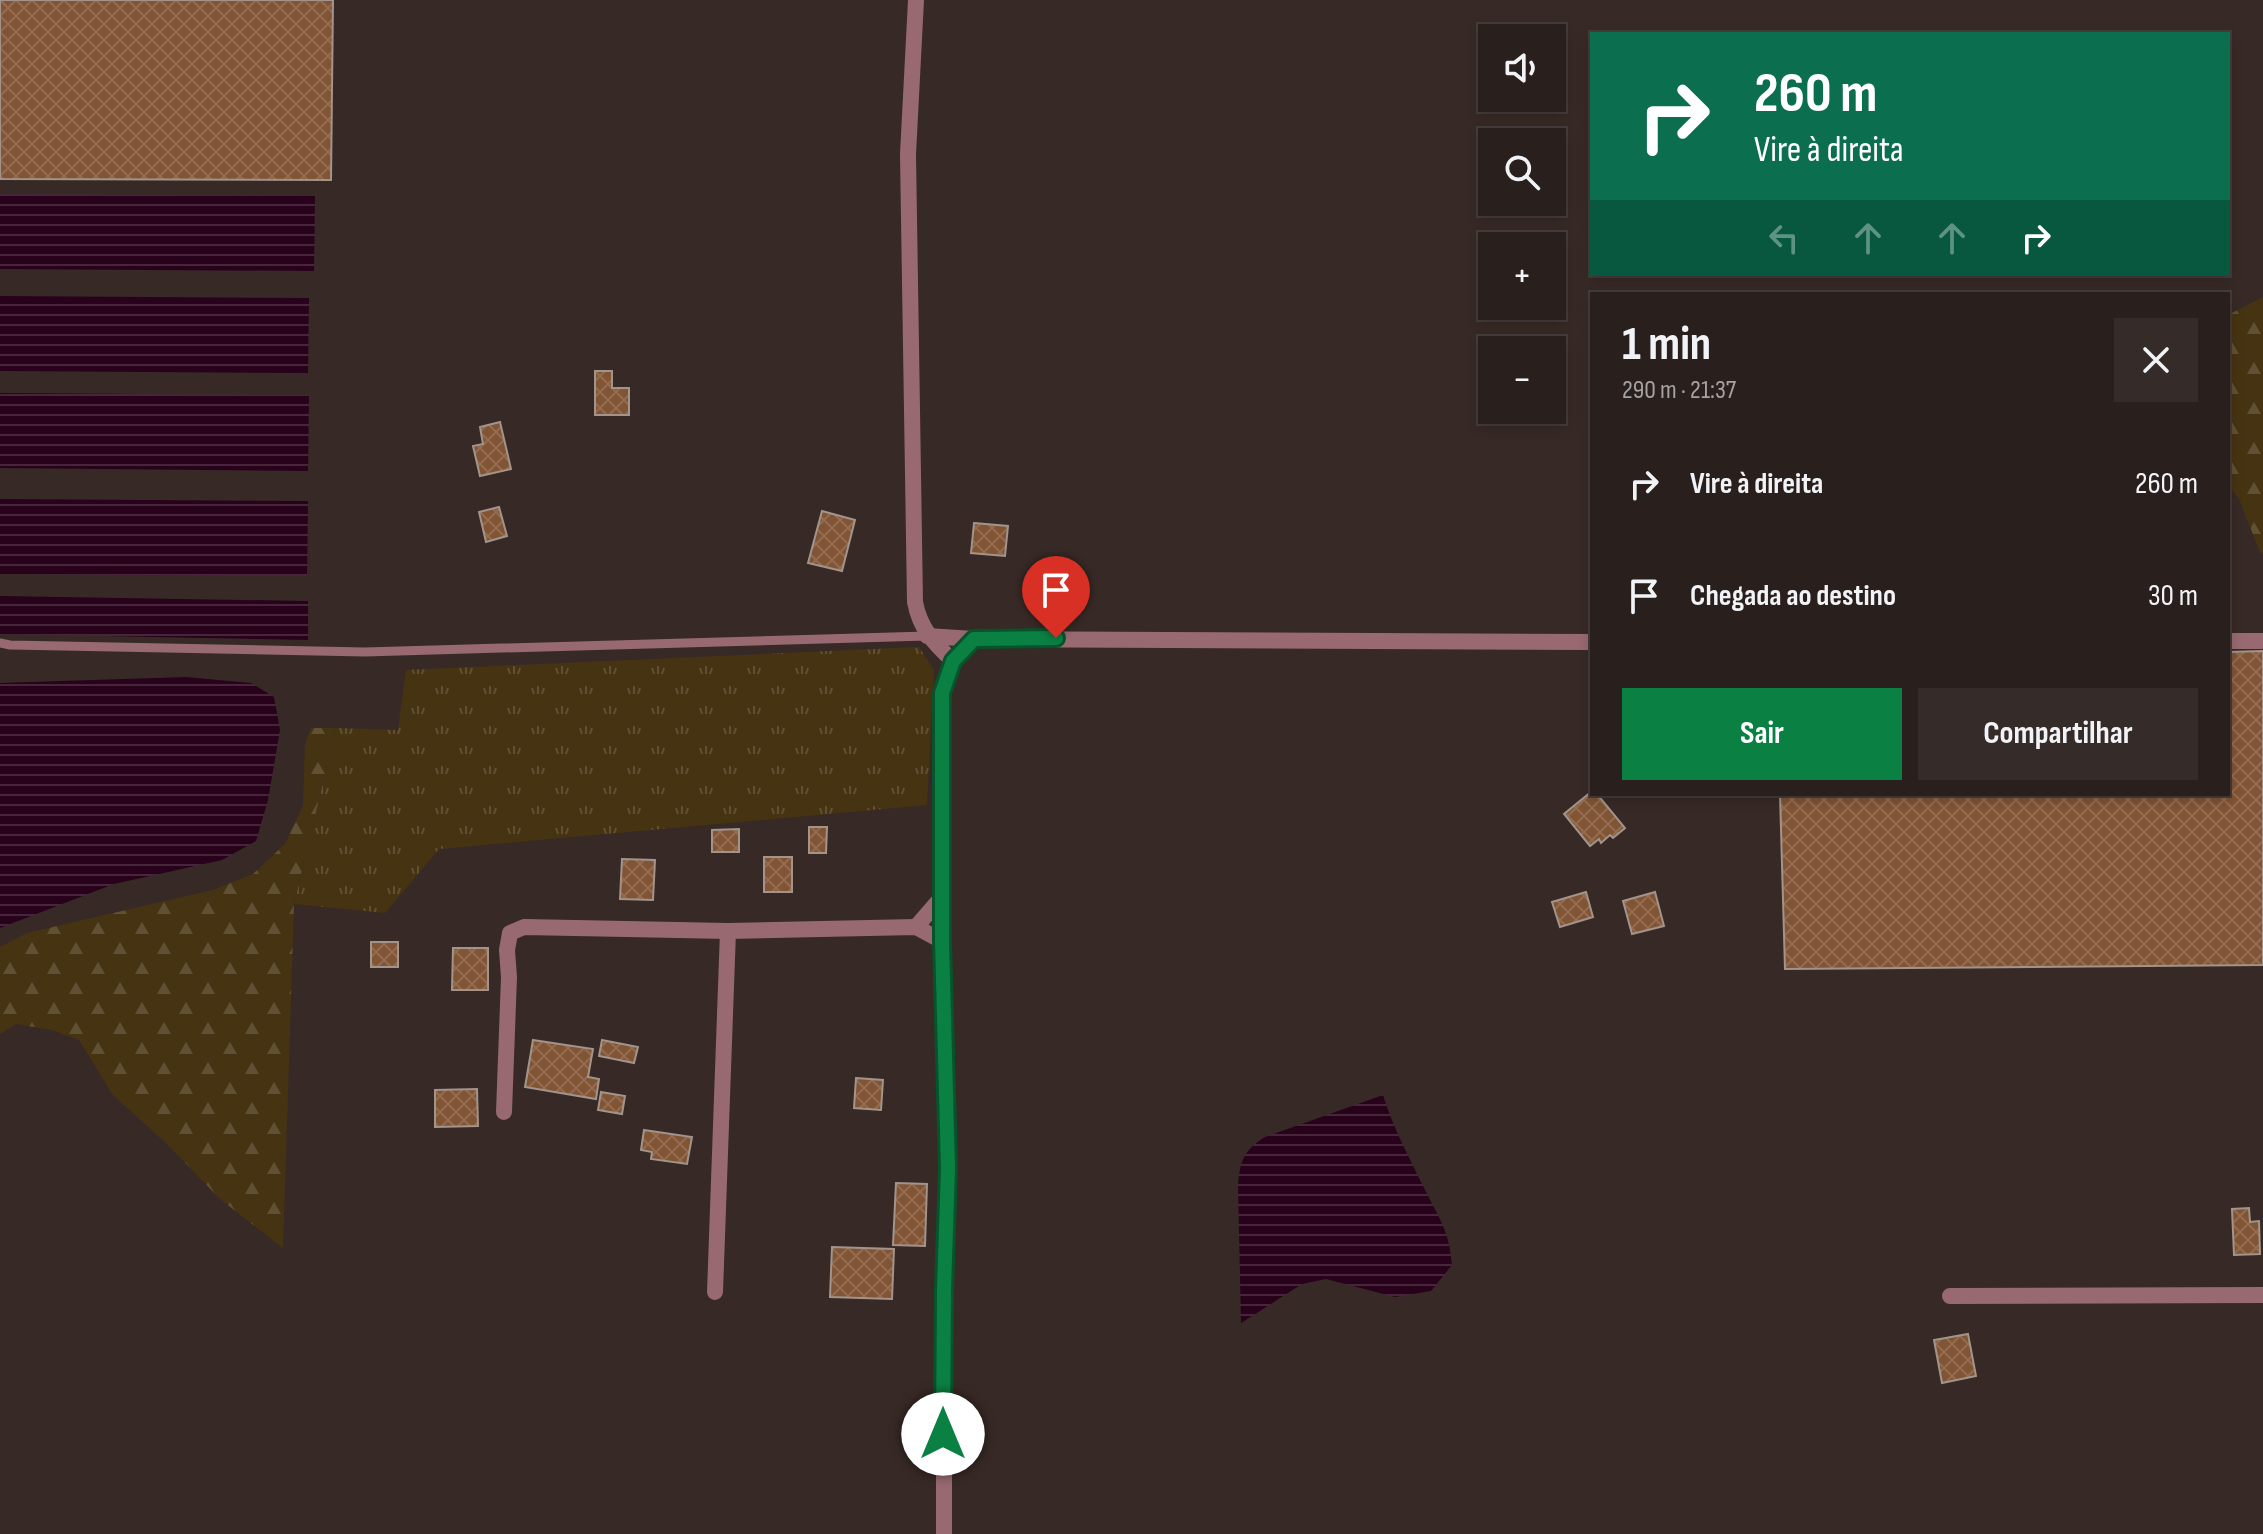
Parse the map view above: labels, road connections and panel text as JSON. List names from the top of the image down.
{
  "page": {
    "map_buttons": ["+", "−"],
    "turn": ["260 m", "Vire à direita"],
    "heading": ["1 min", "290 m · 21:37"],
    "list": [
      {
        "name": "Vire à direita",
        "value": "260 m"
      },
      {
        "name": "Chegada ao destino",
        "value": "30 m"
      }
    ],
    "buttons": ["Sair", "Compartilhar"]
  }
}
